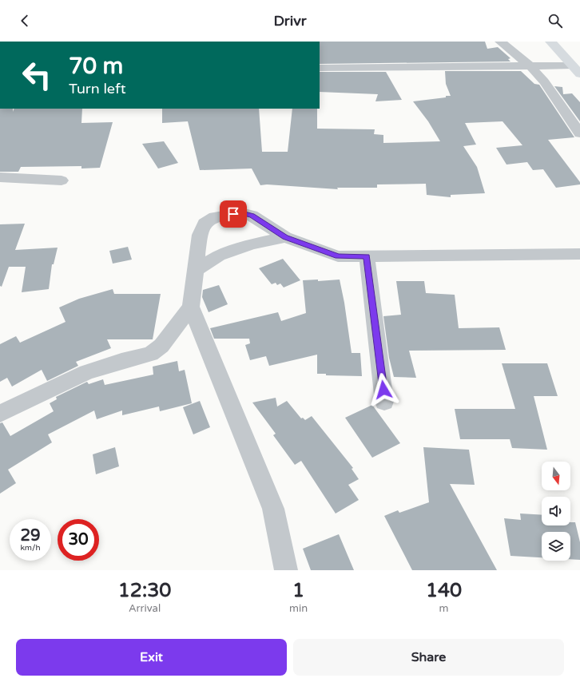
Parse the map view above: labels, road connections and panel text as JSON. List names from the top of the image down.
{
  "north": "bottom",
  "page": {
    "header": "Drivr",
    "turn": ["70 m", "Turn left"],
    "speed": "29 km/h",
    "limit": "30",
    "eta": [
      "12:30",
      "Arrival",
      "1",
      "min",
      "140",
      "m"
    ],
    "buttons": ["Exit", "Share"]
  }
}
